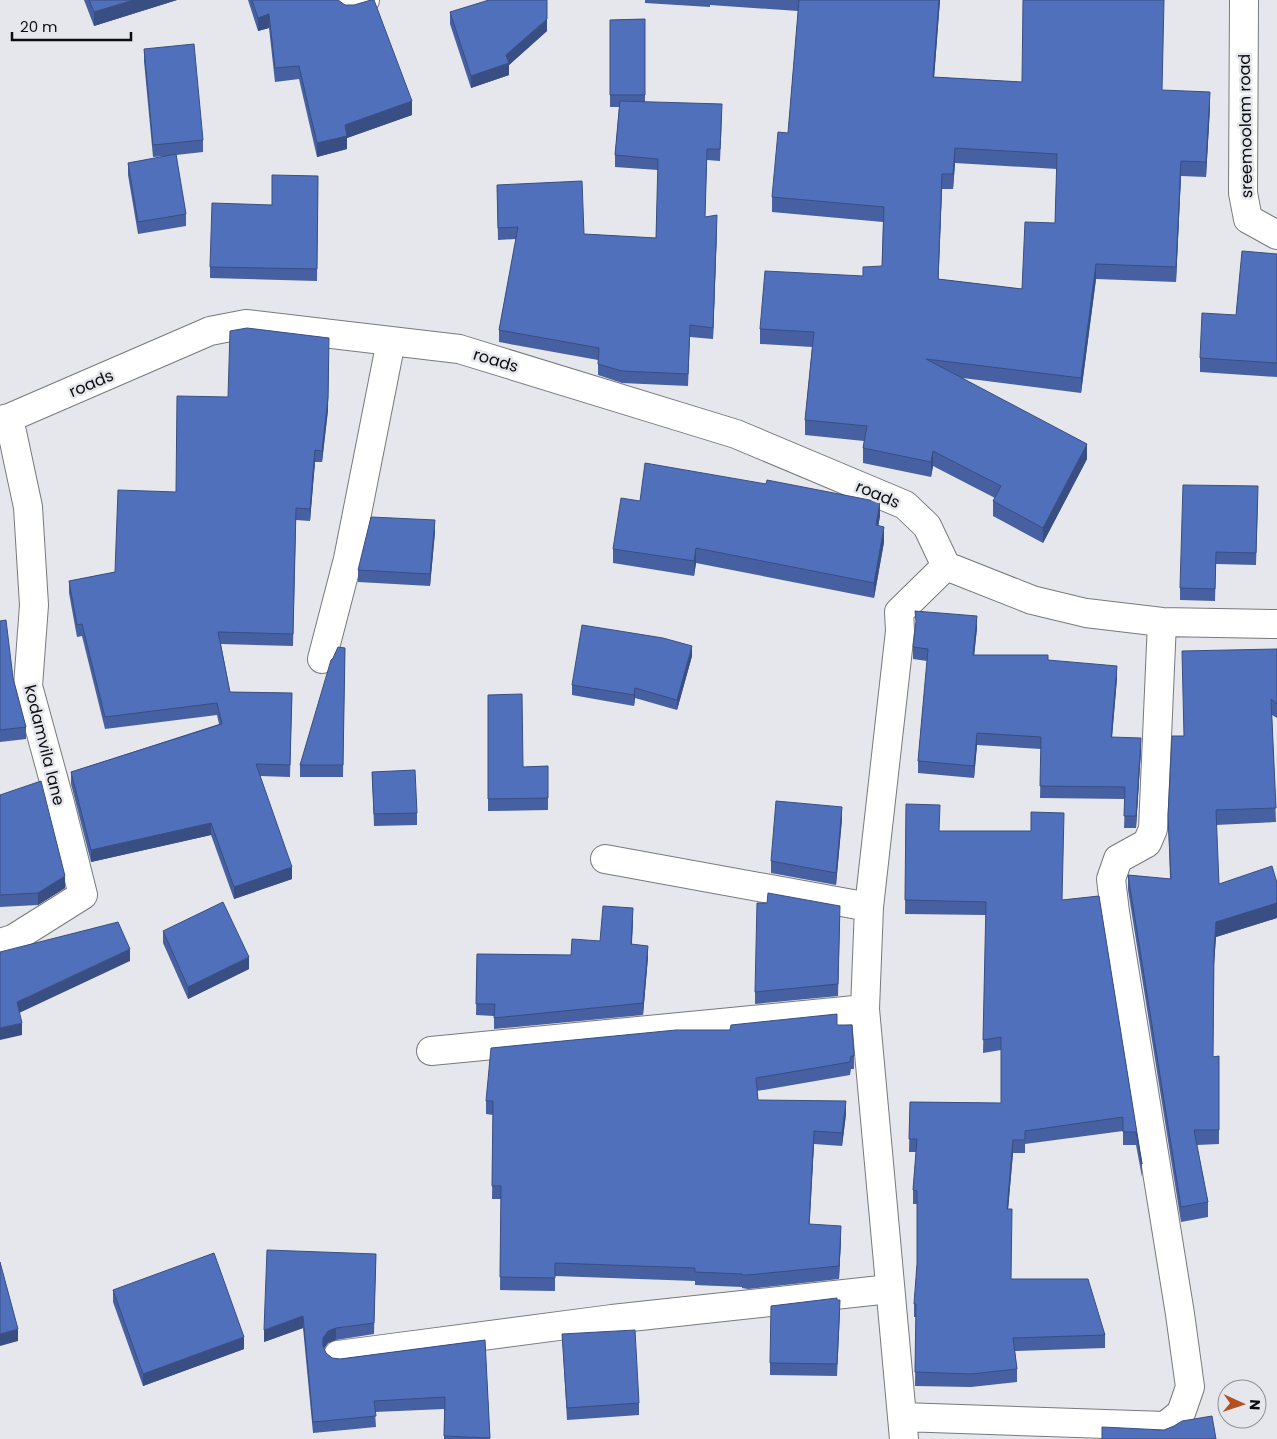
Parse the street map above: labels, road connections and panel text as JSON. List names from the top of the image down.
{
  "streets": {
    "street": ["sreemoolam road", "roads", "kodamvila lane"]
  },
  "crossings": [
    ["roads", "kodamvila lane"]
  ],
  "scale_bar": "20 m",
  "north": "right"
}
